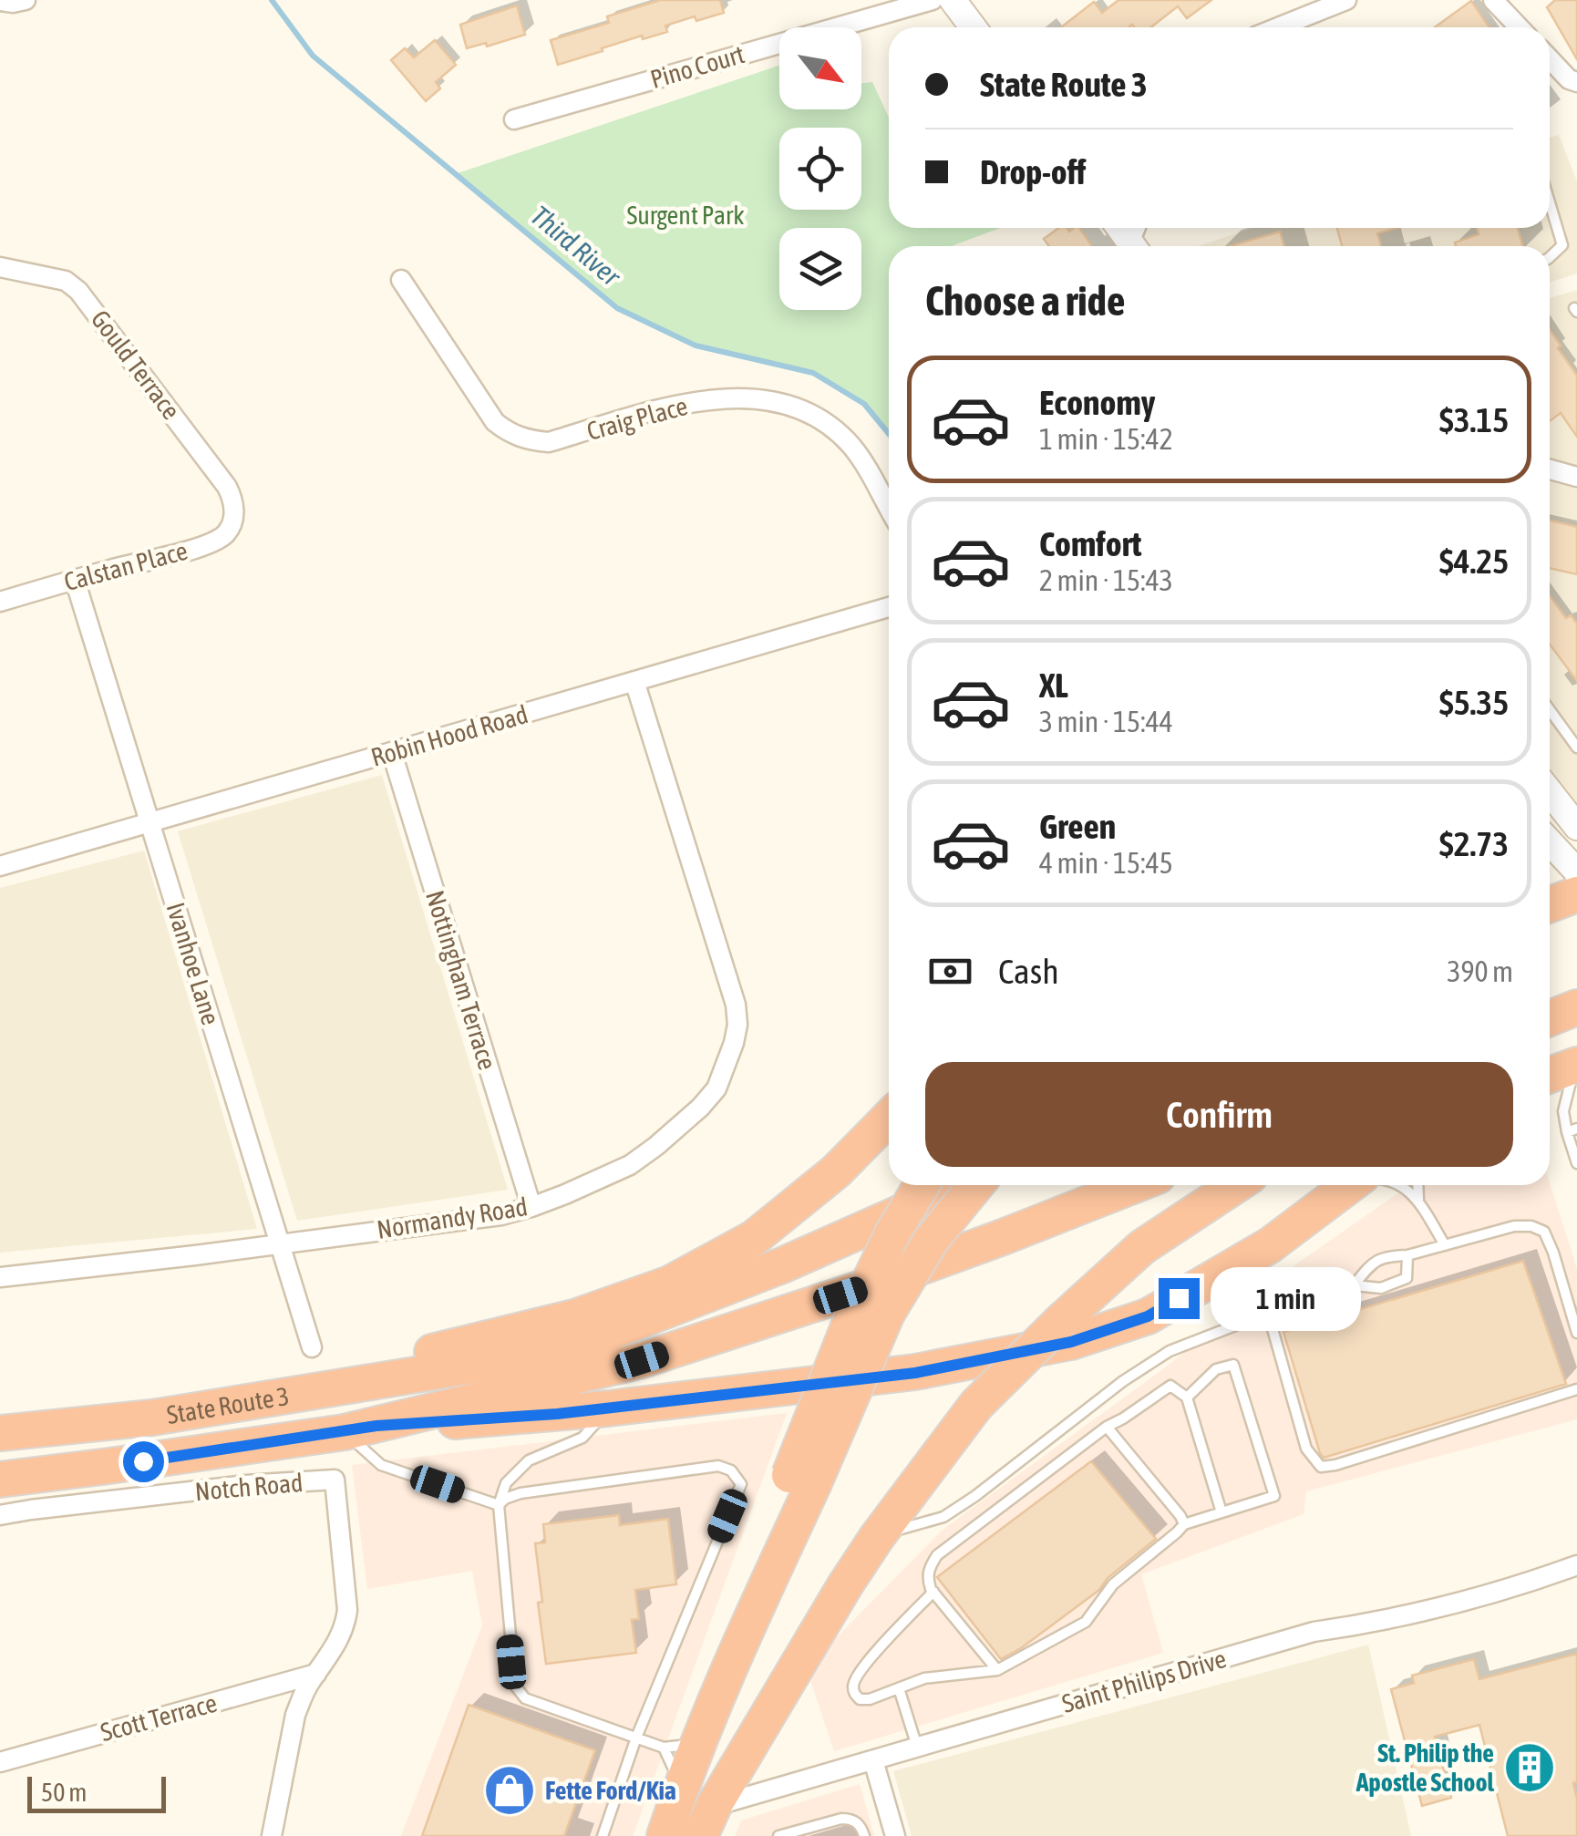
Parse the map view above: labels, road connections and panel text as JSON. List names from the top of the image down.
{
  "streets": {
    "highway": ["State Route 3"],
    "street": [
      "Pino Court",
      "Gould Terrace",
      "Craig Place",
      "Calstan Place",
      "Robin Hood Road",
      "Ivanhoe Lane",
      "Nottingham Terrace",
      "Normandy Road",
      "Notch Road",
      "Saint Philips Drive",
      "Scott Terrace"
    ]
  },
  "crossings": [
    ["Gould Terrace", "Calstan Place"],
    ["Calstan Place", "Ivanhoe Lane"],
    ["Robin Hood Road", "Ivanhoe Lane"],
    ["Robin Hood Road", "Nottingham Terrace"],
    ["Robin Hood Road", "Normandy Road"],
    ["Ivanhoe Lane", "Normandy Road"],
    ["Nottingham Terrace", "Normandy Road"],
    ["Notch Road", "Scott Terrace"]
  ],
  "water": ["Third River"],
  "parks": ["Surgent Park"],
  "places": {
    "building": ["St. Philip the Apostle School"],
    "shop": ["Fette Ford/Kia"]
  },
  "scale_bar": "50 m",
  "north": "bottom right",
  "page": {
    "banner": ["State Route 3", "Drop-off"],
    "heading": "Choose a ride",
    "list": [
      {
        "name": "Economy",
        "note": "1 min · 15:42",
        "value": "$3.15"
      },
      {
        "name": "Comfort",
        "note": "2 min · 15:43",
        "value": "$4.25"
      },
      {
        "name": "XL",
        "note": "3 min · 15:44",
        "value": "$5.35"
      },
      {
        "name": "Green",
        "note": "4 min · 15:45",
        "value": "$2.73"
      }
    ],
    "pay": ["Cash", "390 m"],
    "buttons": "Confirm",
    "bubble": "1 min",
    "scale": "50 m"
  }
}
